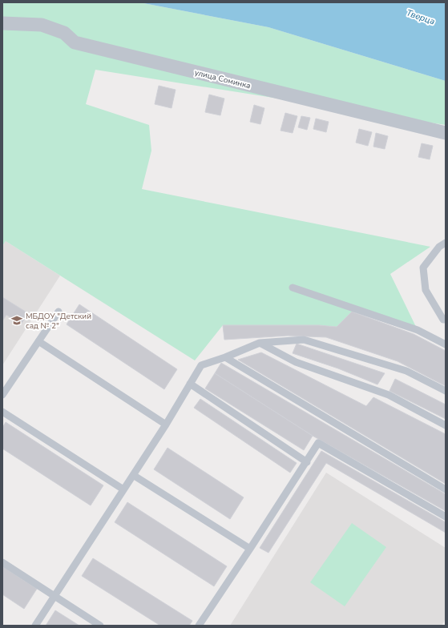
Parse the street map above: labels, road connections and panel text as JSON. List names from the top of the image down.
{
  "streets": {
    "street": ["улица Соминка"]
  },
  "water": ["Тверца"],
  "places": {
    "school or university": ["МБДОУ \"Детский сад № 2\""]
  }
}
